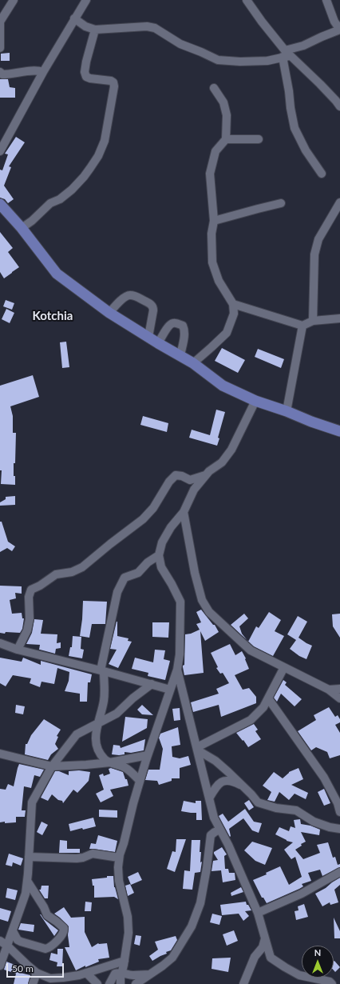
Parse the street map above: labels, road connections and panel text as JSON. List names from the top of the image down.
{
  "districts": ["Kotchia"],
  "scale_bar": "50 m",
  "north": "top"
}
